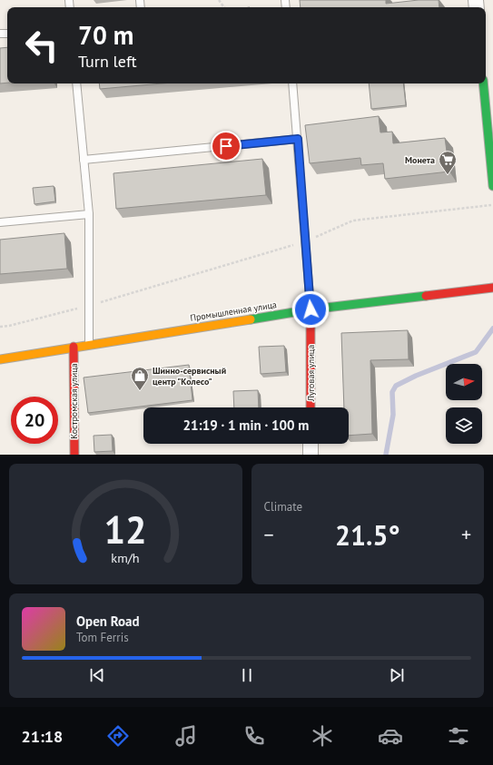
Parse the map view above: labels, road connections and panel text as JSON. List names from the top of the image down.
{
  "streets": {
    "street": ["Промышленная улица", "Луговая улица", "Костромская улица"]
  },
  "crossings": [
    ["Промышленная улица", "Луговая улица"],
    ["Промышленная улица", "Костромская улица"]
  ],
  "places": {
    "supermarket": ["Монета"],
    "shop": ["Шинно-сервисный центр \"Колесо\""]
  },
  "north": "right",
  "page": {
    "turn": ["70 m", "Turn left"],
    "limit": "20",
    "trip": "21:19 · 1 min · 100 m",
    "tile": "Climate",
    "heat": ["−", "21.5°", "+"],
    "song": ["Open Road", "Tom Ferris"],
    "tabs": "21:18",
    "gauge": ["12", "km/h"]
  }
}
